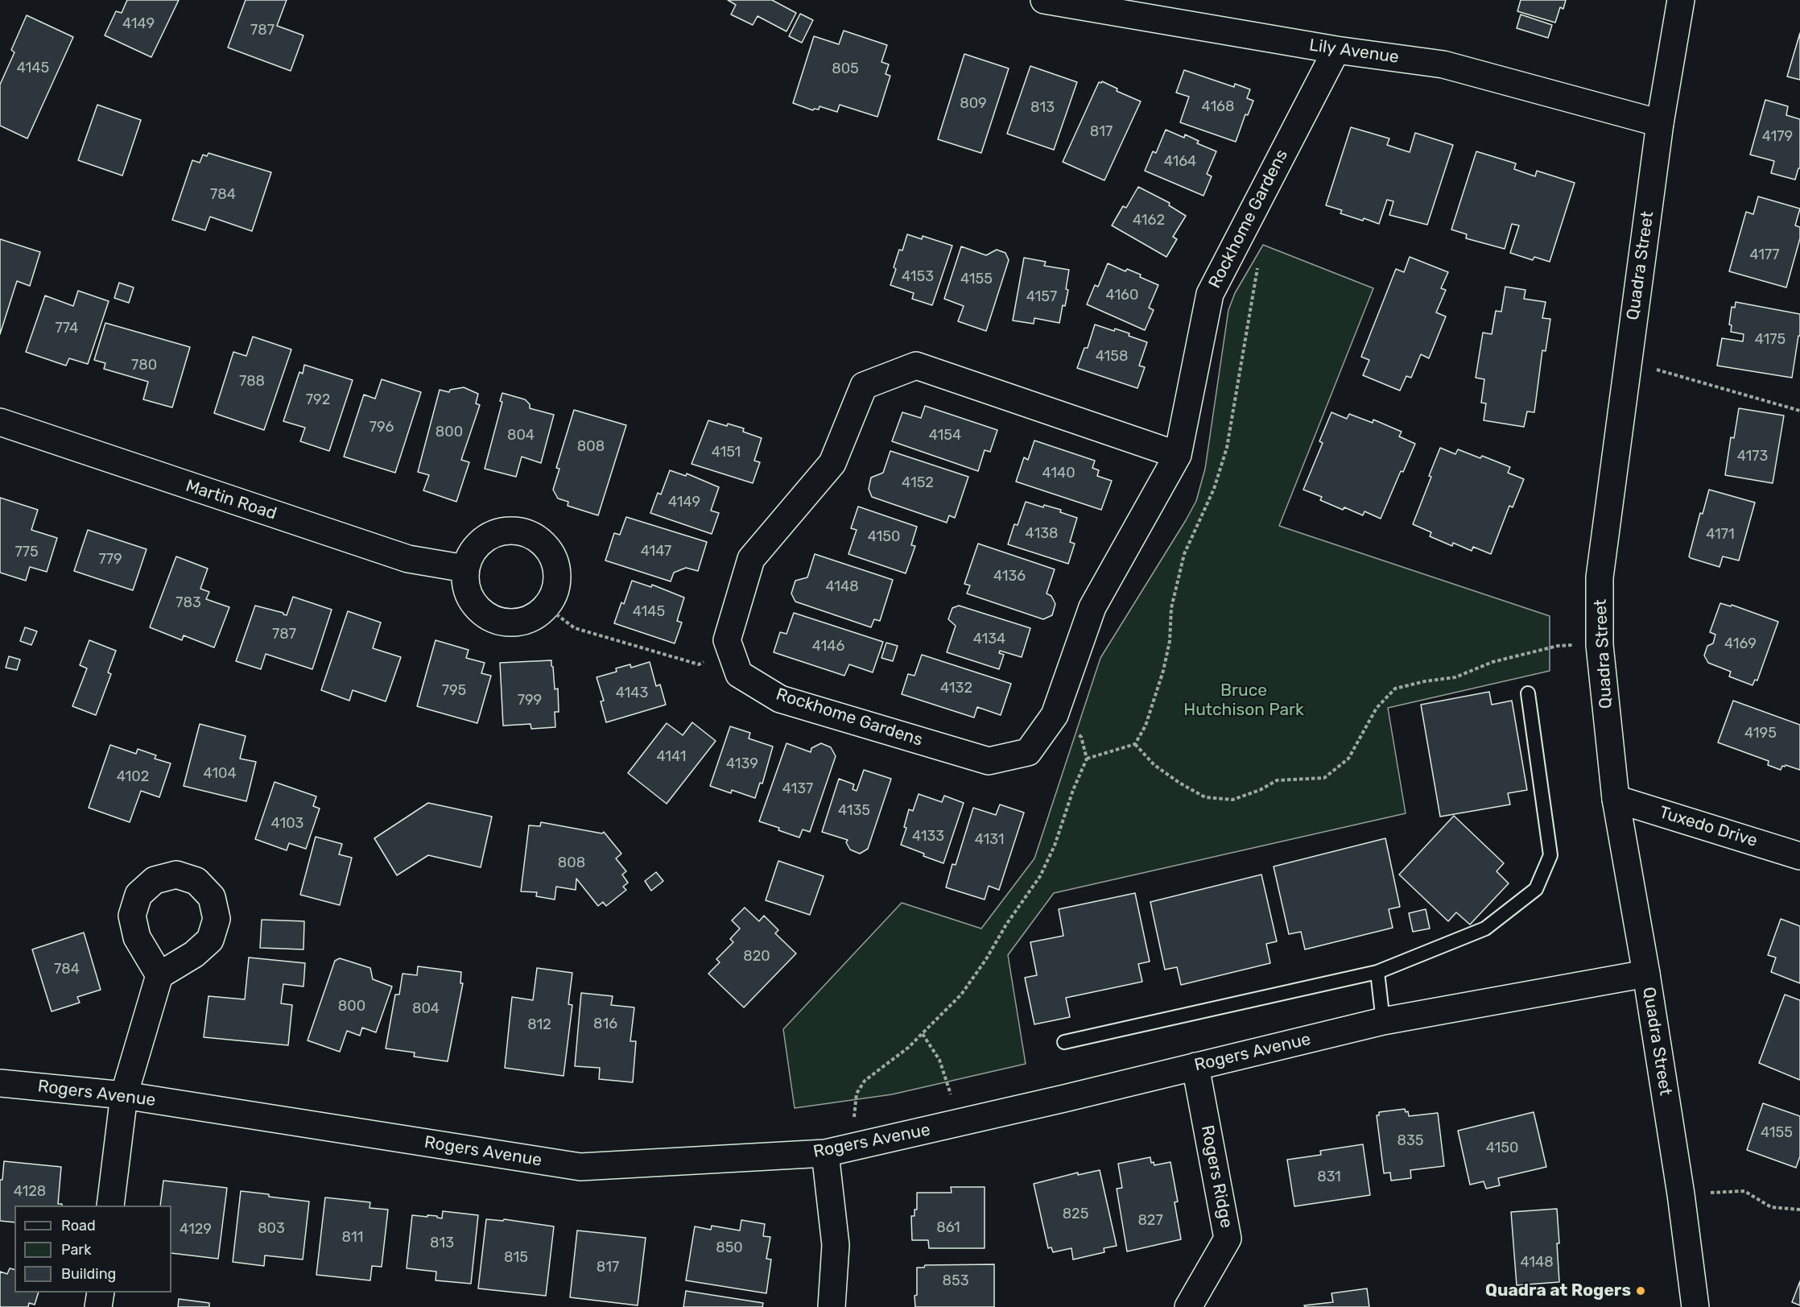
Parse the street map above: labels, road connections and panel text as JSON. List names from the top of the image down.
{
  "streets": {
    "street": [
      "Lily Avenue",
      "Rockhome Gardens",
      "Quadra Street",
      "Martin Road",
      "Tuxedo Drive",
      "Rogers Avenue",
      "Rogers Ridge"
    ]
  },
  "crossings": [
    ["Lily Avenue", "Rockhome Gardens"],
    ["Lily Avenue", "Quadra Street"],
    ["Quadra Street", "Tuxedo Drive"],
    ["Quadra Street", "Rogers Avenue"],
    ["Rogers Avenue", "Rogers Ridge"]
  ],
  "parks": ["Bruce Hutchison Park"],
  "places": ["Quadra at Rogers"],
  "house_numbers": [
    "4149",
    "787",
    "4145",
    "805",
    "809",
    "4168",
    "813",
    "817",
    "4179",
    "4164",
    "784",
    "4162",
    "4177",
    "4153",
    "4155",
    "4160",
    "4157",
    "774",
    "4175",
    "4158",
    "780",
    "788",
    "792",
    "796",
    "800",
    "804",
    "4154",
    "808",
    "4151",
    "4173",
    "4140",
    "4152",
    "4149",
    "4138",
    "4171",
    "4150",
    "4147",
    "775",
    "779",
    "4136",
    "4148",
    "783",
    "4145",
    "787",
    "4134",
    "4169",
    "4146",
    "4132",
    "795",
    "4143",
    "799",
    "4195",
    "4141",
    "4139",
    "4104",
    "4102",
    "4137",
    "4135",
    "4103",
    "4133",
    "4131",
    "808",
    "820",
    "784",
    "800",
    "804",
    "816",
    "812",
    "4155",
    "835",
    "4150",
    "831",
    "4128",
    "825",
    "827",
    "861",
    "803",
    "4129",
    "811",
    "813",
    "850",
    "815",
    "4148",
    "817",
    "853"
  ],
  "legend": ["Road", "Park", "Building"]
}
